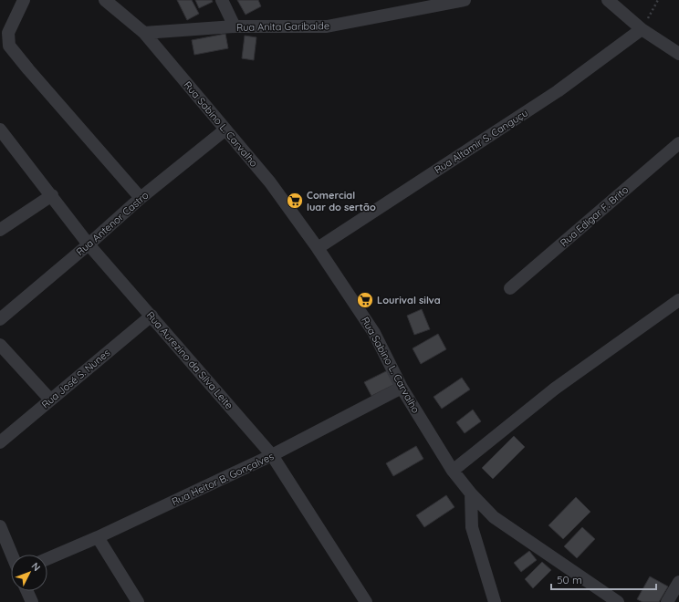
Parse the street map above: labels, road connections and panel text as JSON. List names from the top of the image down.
{
  "streets": {
    "street": [
      "Rua Anita Garibalde",
      "Rua Sabino L. Carvalho",
      "Rua Altamir S. Canguçu",
      "Rua Edigar F. Brito",
      "Rua Antenor Castro",
      "Rua Aurezino da Silva Leite",
      "Rua José S. Nunes",
      "Rua Heitor B. Gonçalves"
    ]
  },
  "crossings": [
    ["Rua Anita Garibalde", "Rua Sabino L. Carvalho"],
    ["Rua Sabino L. Carvalho", "Rua Altamir S. Canguçu"],
    ["Rua Sabino L. Carvalho", "Rua Antenor Castro"],
    ["Rua Sabino L. Carvalho", "Rua Heitor B. Gonçalves"],
    ["Rua Antenor Castro", "Rua Aurezino da Silva Leite"],
    ["Rua Aurezino da Silva Leite", "Rua José S. Nunes"],
    ["Rua Aurezino da Silva Leite", "Rua Heitor B. Gonçalves"]
  ],
  "places": {
    "supermarket": ["Comercial luar do sertão", "Lourival silva"]
  },
  "scale_bar": "50 m",
  "north": "top right"
}
